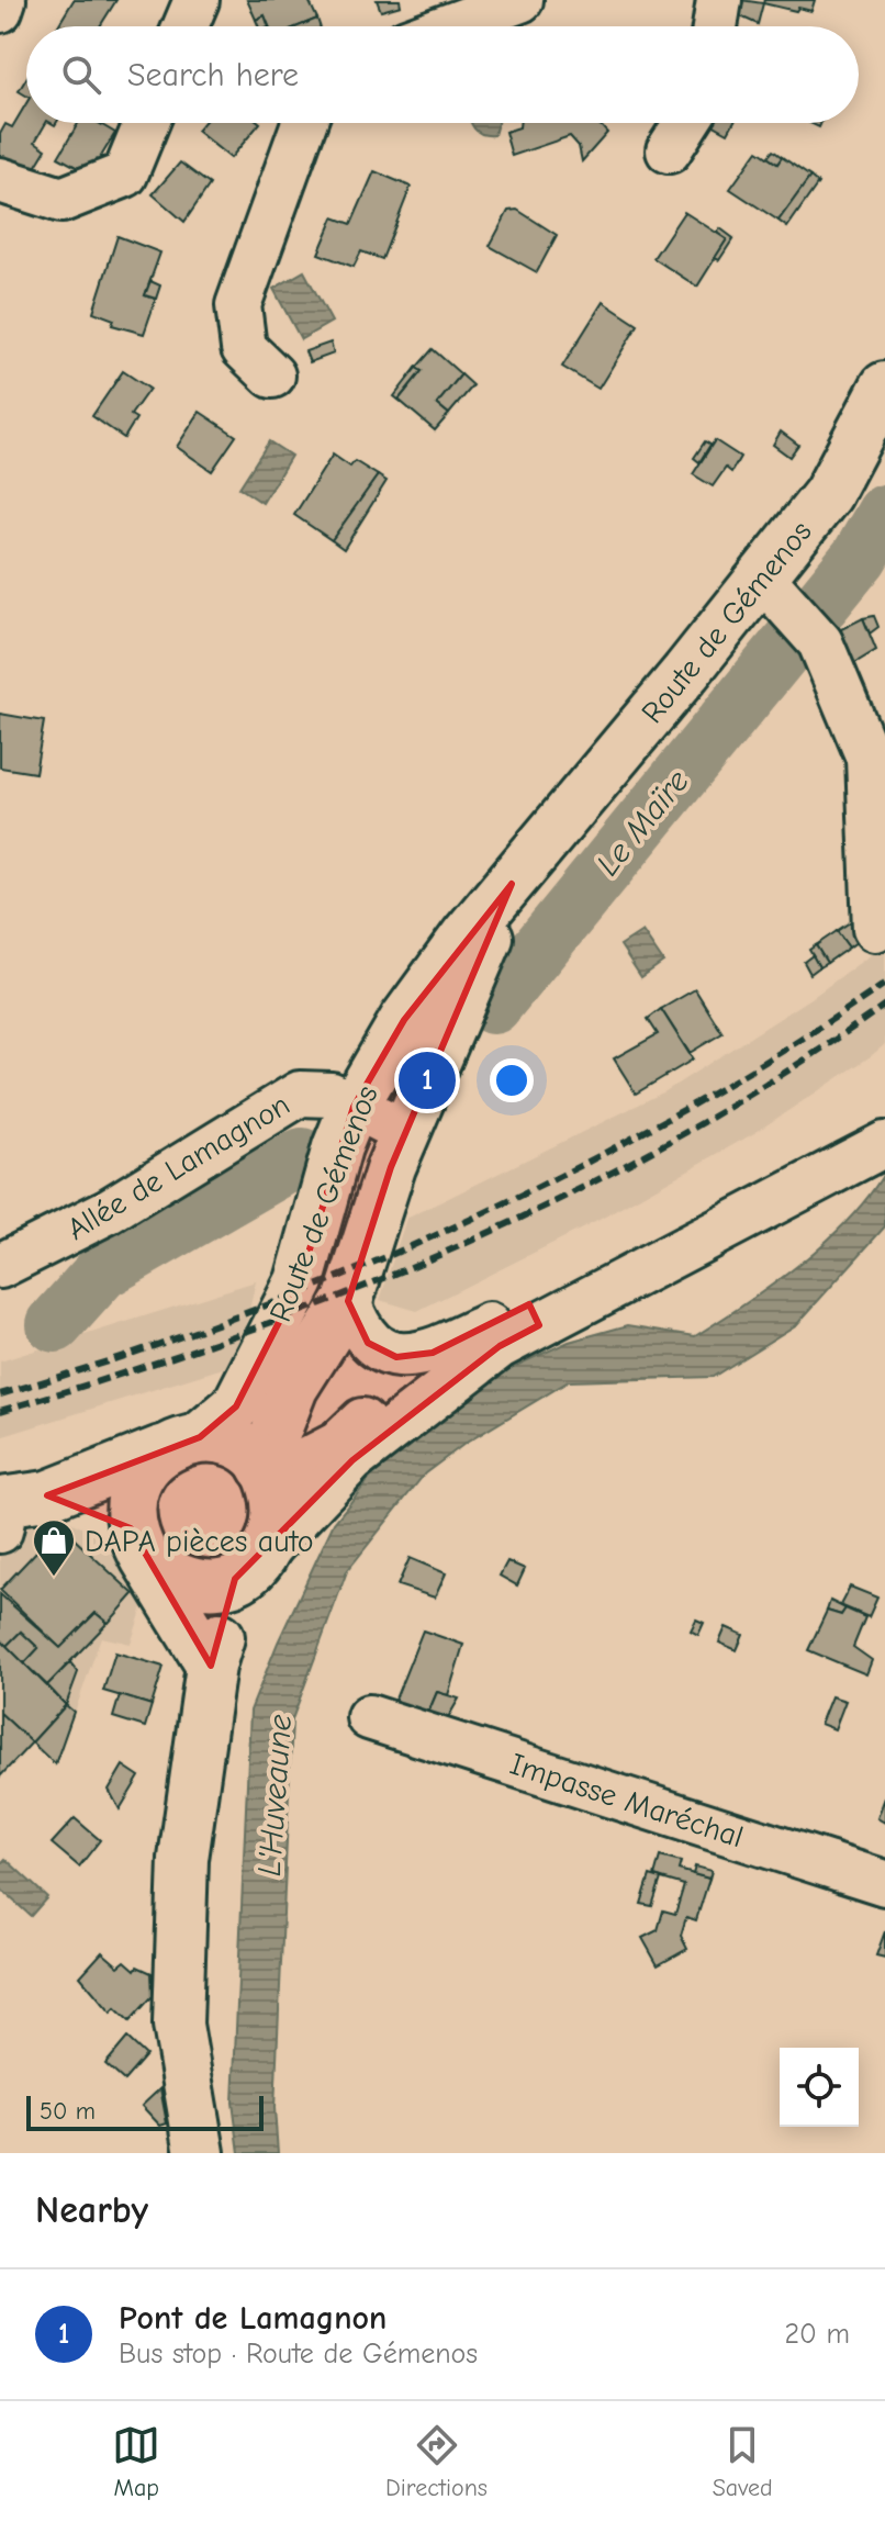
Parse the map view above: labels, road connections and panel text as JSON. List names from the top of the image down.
{
  "streets": {
    "main road": ["Route de Gémenos"],
    "street": ["Allée de Lamagnon", "Impasse Maréchal"]
  },
  "crossings": [
    ["Route de Gémenos", "Allée de Lamagnon"]
  ],
  "water": ["Le Maïre", "L'Huveaune"],
  "places": {
    "shop": ["DAPA pièces auto"]
  },
  "scale_bar": "50 m",
  "page": {
    "search": "Search here",
    "pins": "1",
    "scale": "50 m",
    "heading": "Nearby",
    "list": [
      {
        "mark": "1",
        "name": "Pont de Lamagnon",
        "note": "Bus stop · Route de Gémenos",
        "value": "20 m"
      }
    ],
    "nav": ["Map", "Directions", "Saved"]
  }
}
